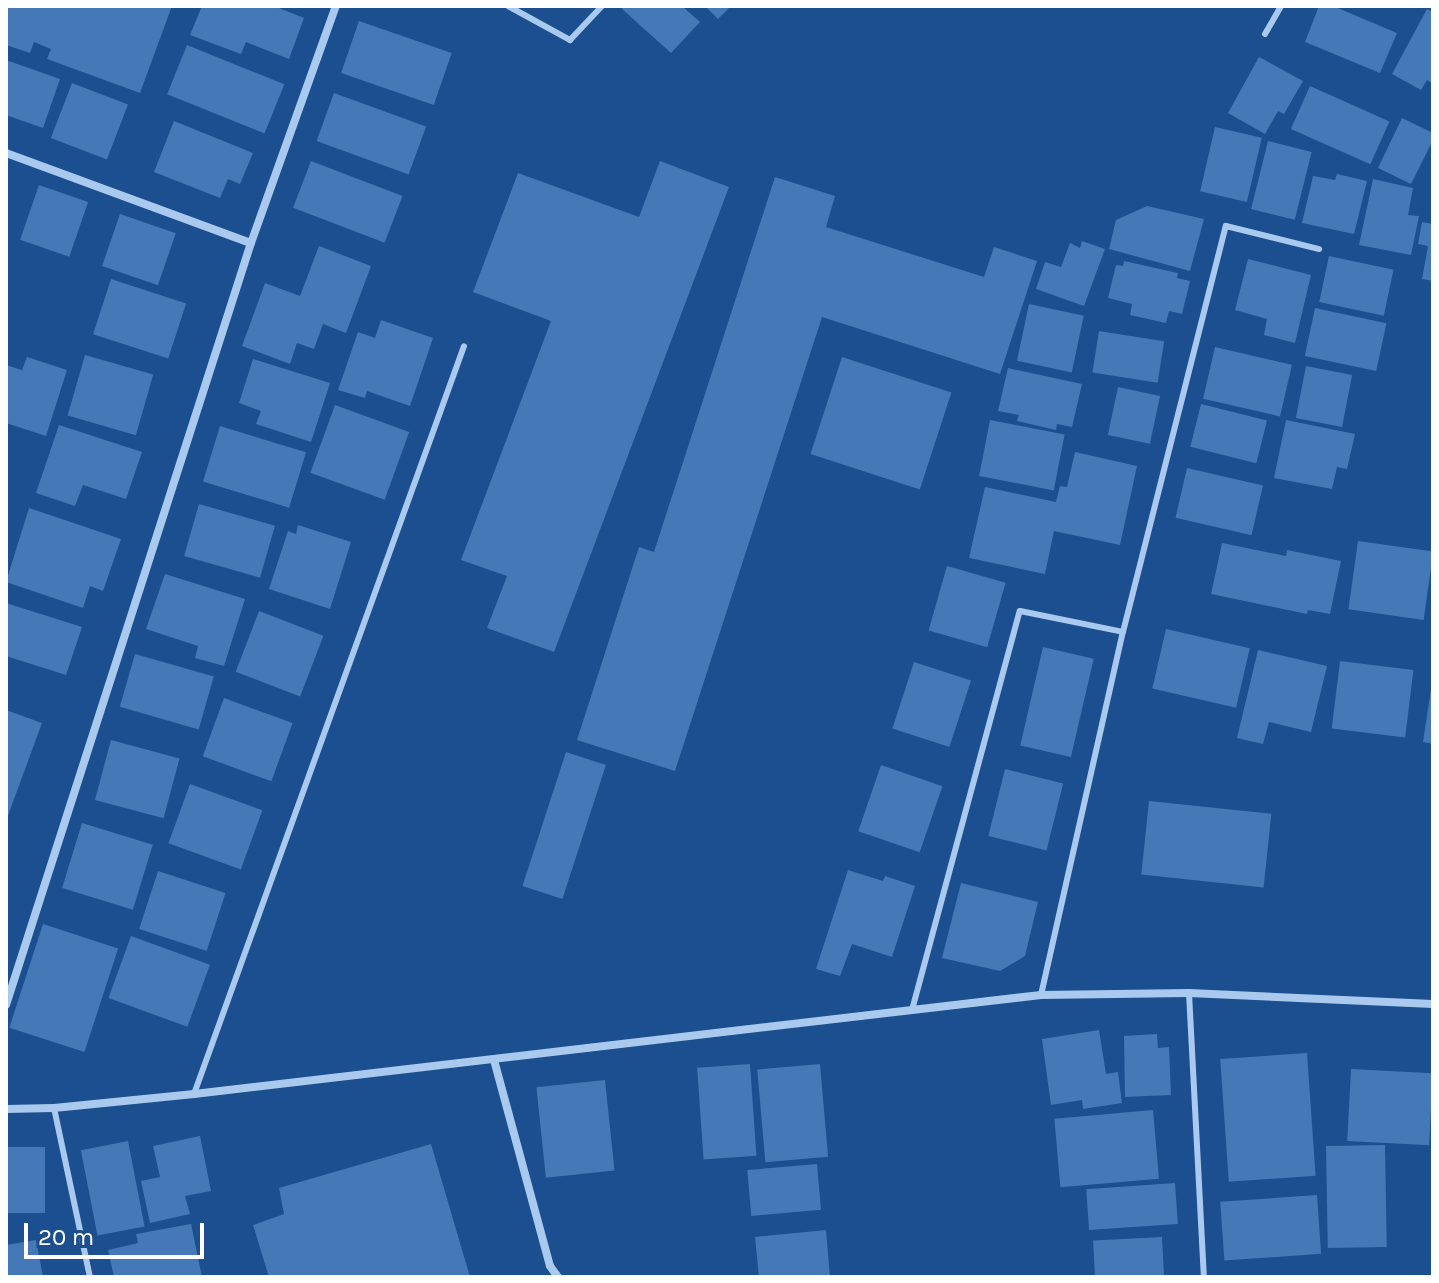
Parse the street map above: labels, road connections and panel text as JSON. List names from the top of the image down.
{
  "scale_bar": "20 m"
}
